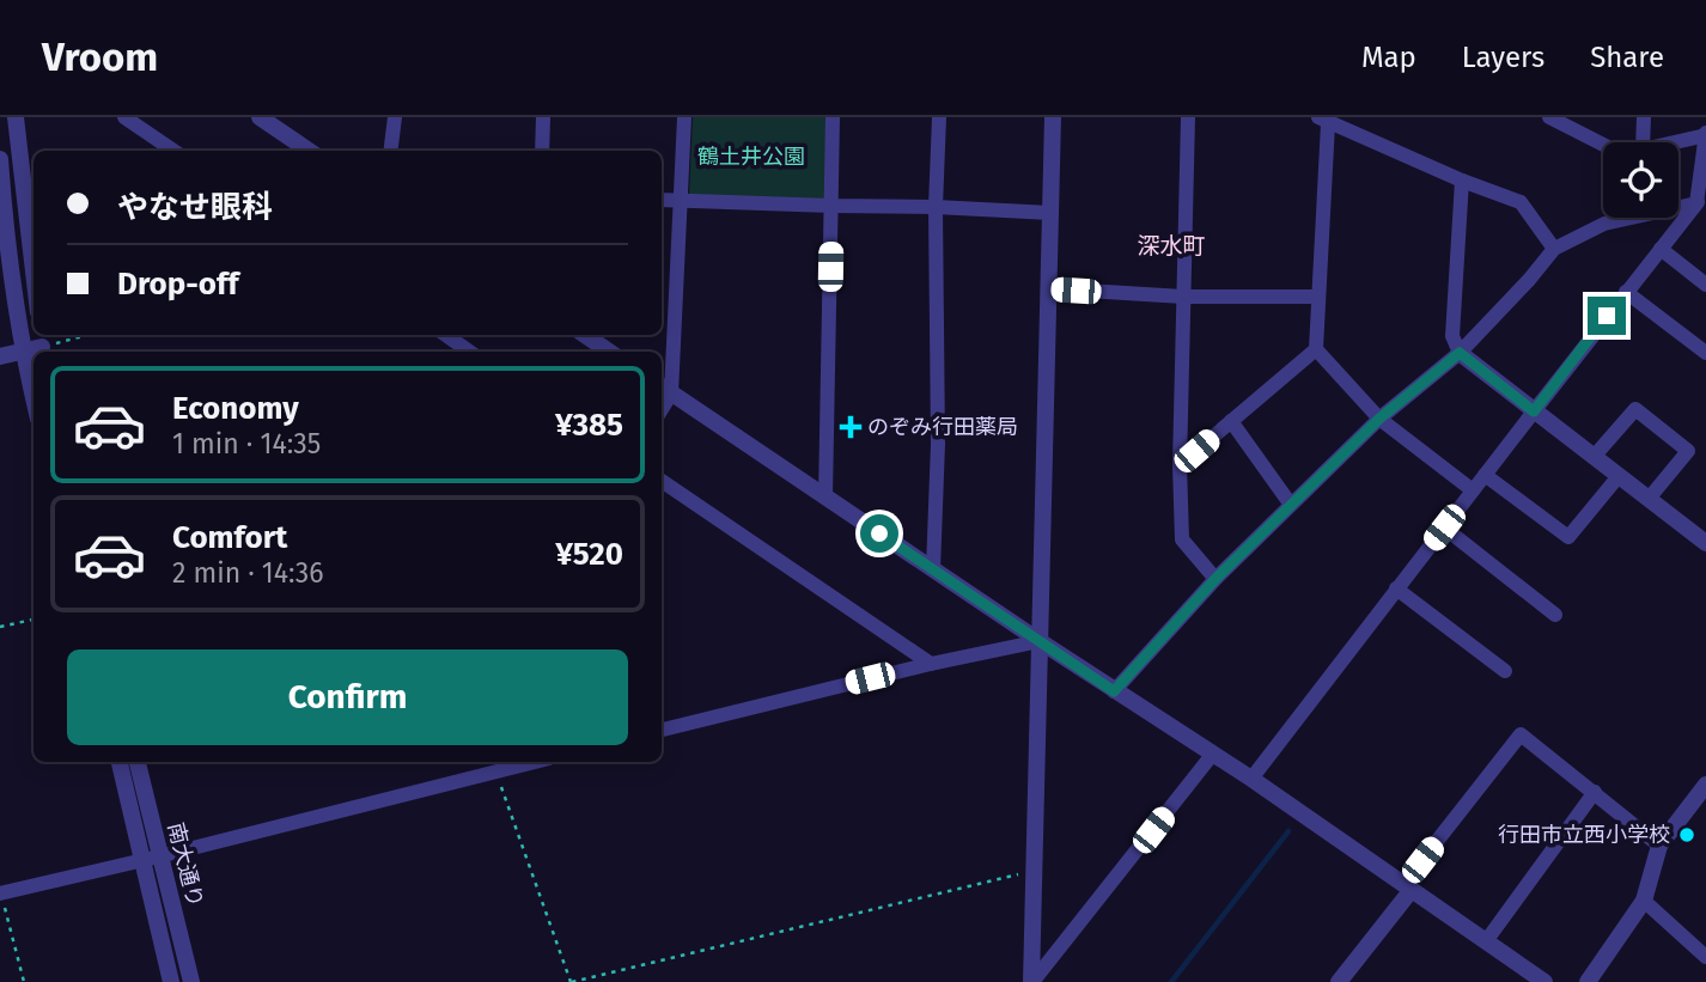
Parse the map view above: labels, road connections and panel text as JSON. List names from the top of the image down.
{
  "streets": {
    "street": ["南大通り"]
  },
  "districts": ["深水町"],
  "parks": ["鶴土井公園"],
  "places": {
    "health": ["のぞみ行田薬局"],
    "other": ["行田市立西小学校"]
  },
  "page": {
    "header": "Vroom",
    "nav": ["Map", "Layers", "Share"],
    "banner": ["やなせ眼科", "Drop-off"],
    "list": [
      {
        "name": "Economy",
        "note": "1 min · 14:35",
        "value": "¥385"
      },
      {
        "name": "Comfort",
        "note": "2 min · 14:36",
        "value": "¥520"
      }
    ],
    "buttons": "Confirm"
  }
}
